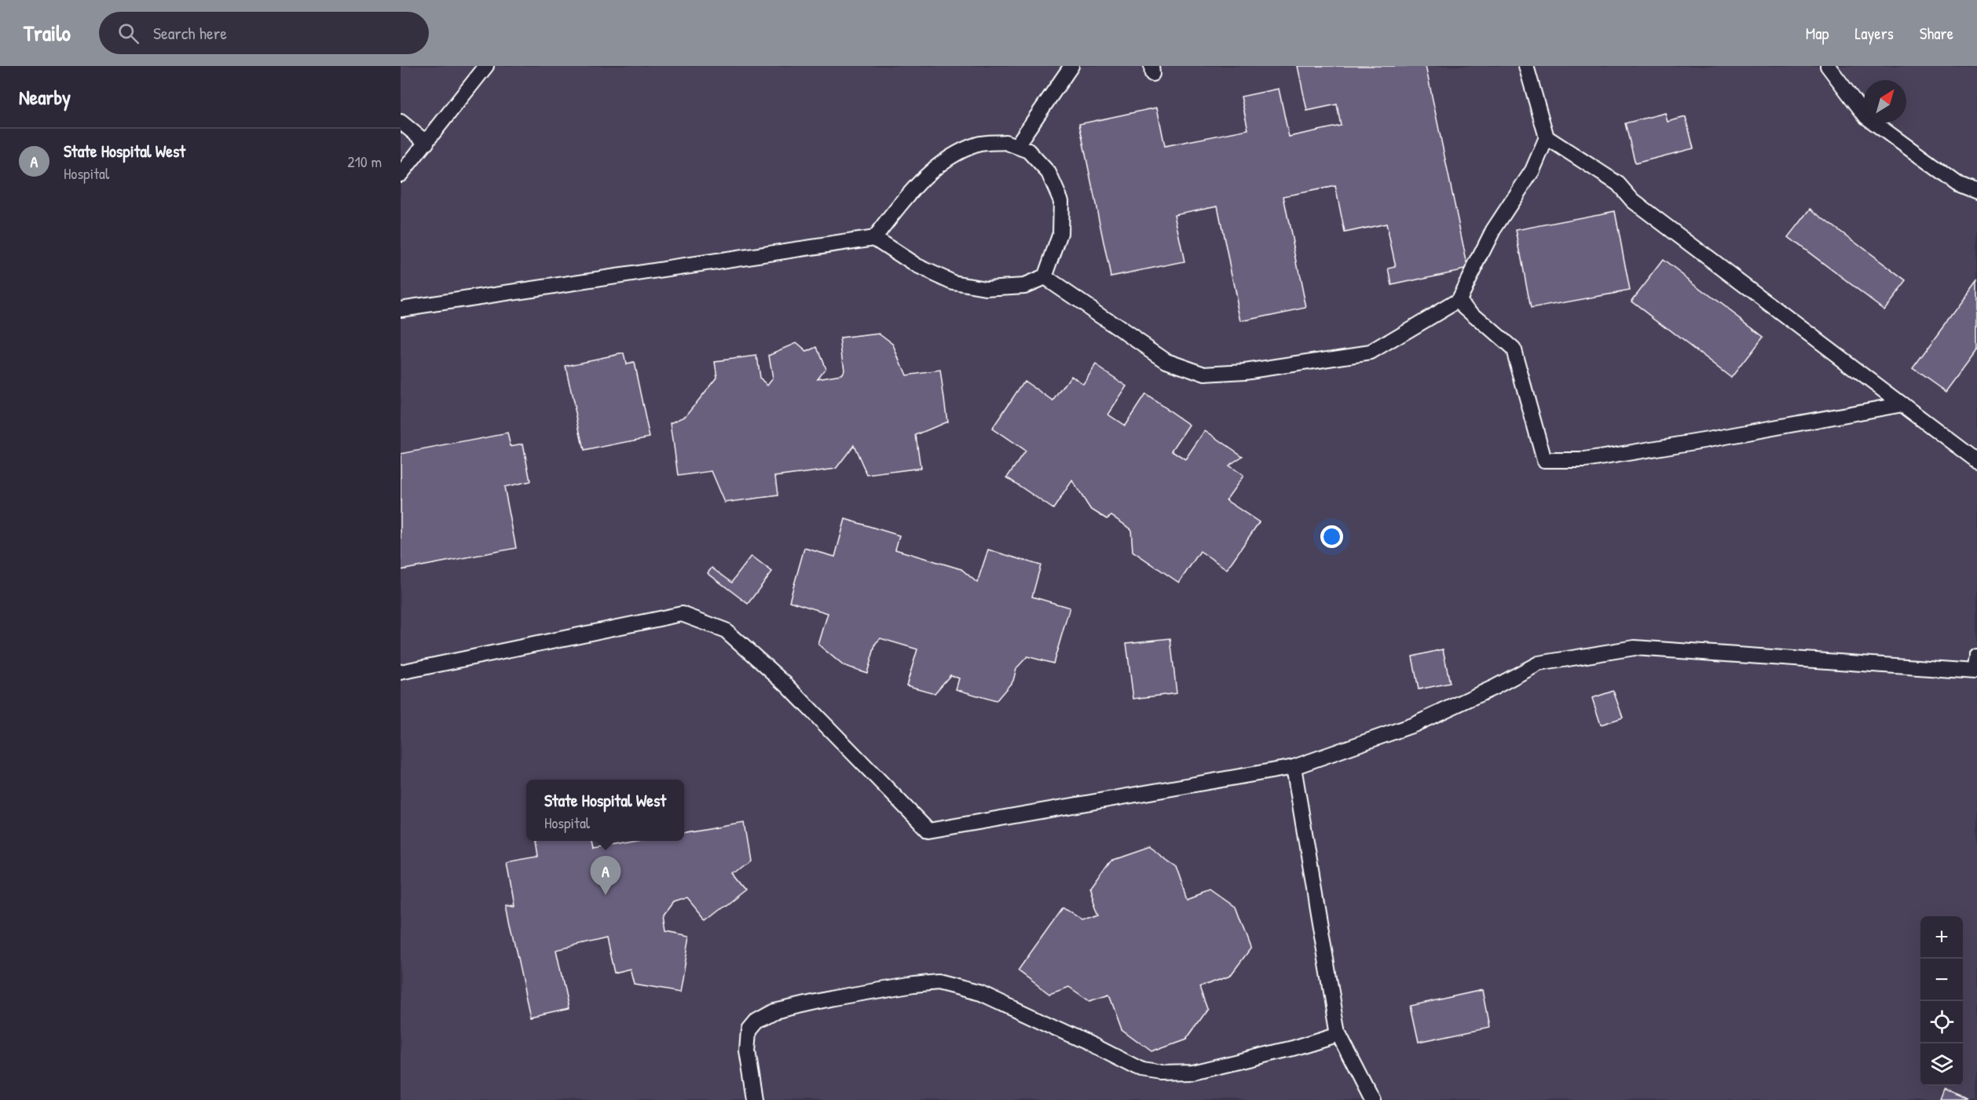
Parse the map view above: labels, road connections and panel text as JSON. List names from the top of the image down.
{
  "north": "top right",
  "page": {
    "header": "Trailo",
    "search": "Search here",
    "nav": ["Map", "Layers", "Share"],
    "heading": "Nearby",
    "list": [
      {
        "mark": "A",
        "name": "State Hospital West",
        "note": "Hospital",
        "value": "210 m"
      }
    ],
    "popup": ["State Hospital West", "Hospital"],
    "pins": "A",
    "map_buttons": ["+", "−"]
  }
}
